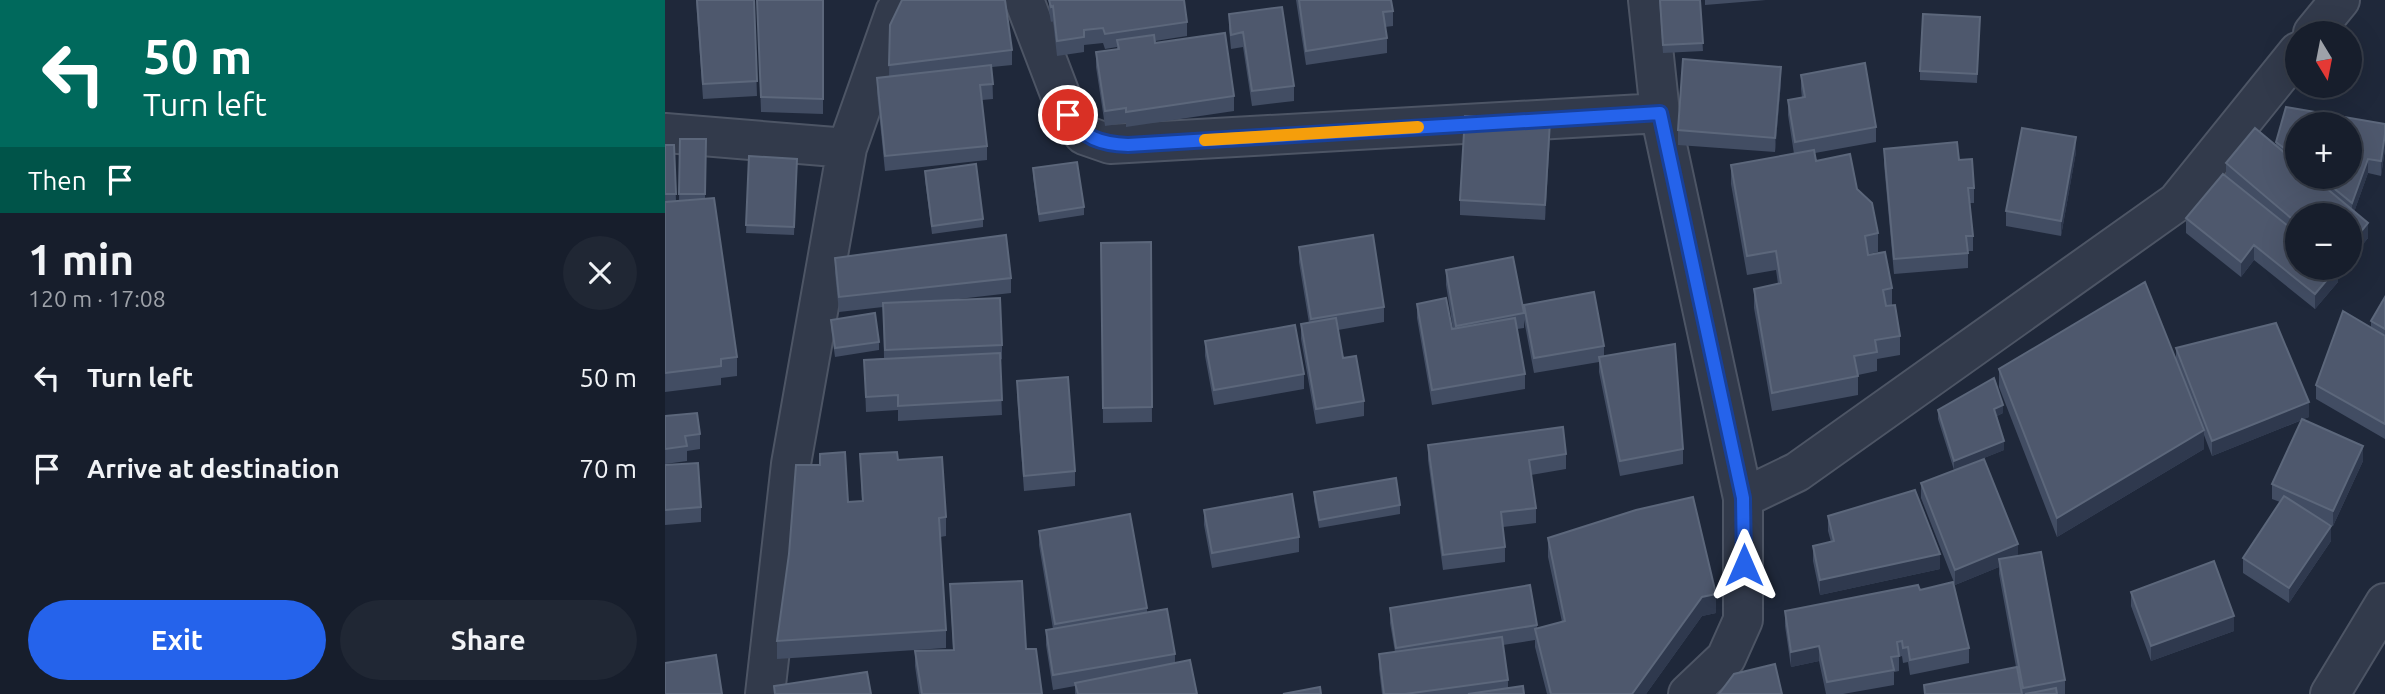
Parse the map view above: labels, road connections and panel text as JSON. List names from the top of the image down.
{
  "north": "bottom",
  "page": {
    "turn": ["50 m", "Turn left"],
    "map_buttons": ["+", "−"],
    "then": "Then",
    "heading": ["1 min", "120 m · 17:08"],
    "list": [
      {
        "name": "Turn left",
        "value": "50 m"
      },
      {
        "name": "Arrive at destination",
        "value": "70 m"
      }
    ],
    "buttons": ["Exit", "Share"]
  }
}
